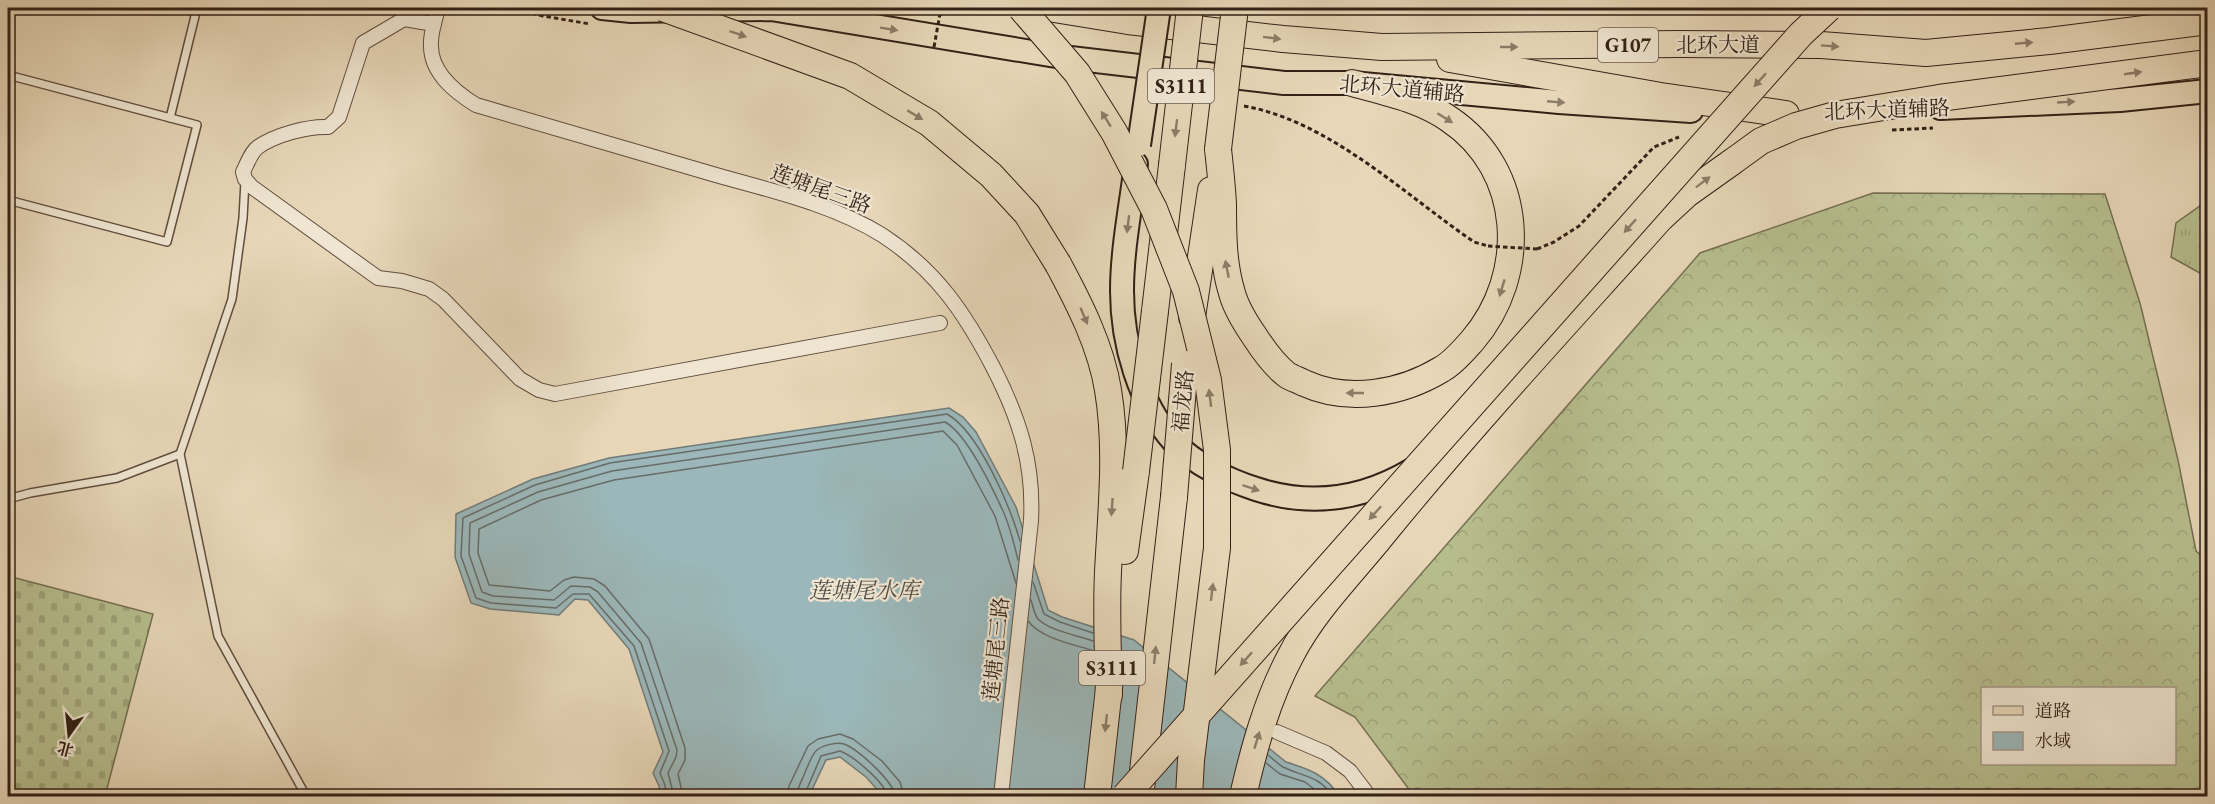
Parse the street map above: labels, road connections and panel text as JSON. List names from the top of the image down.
{
  "streets": {
    "highway": [
      "G107",
      "北环大道",
      "S3111",
      "福龙路"
    ],
    "main road": ["北环大道辅路"],
    "street": ["莲塘尾三路"]
  },
  "one_way": ["北环大道辅路"],
  "water": ["莲塘尾水库"],
  "legend": ["道路", "水域"],
  "north": "bottom"
}
